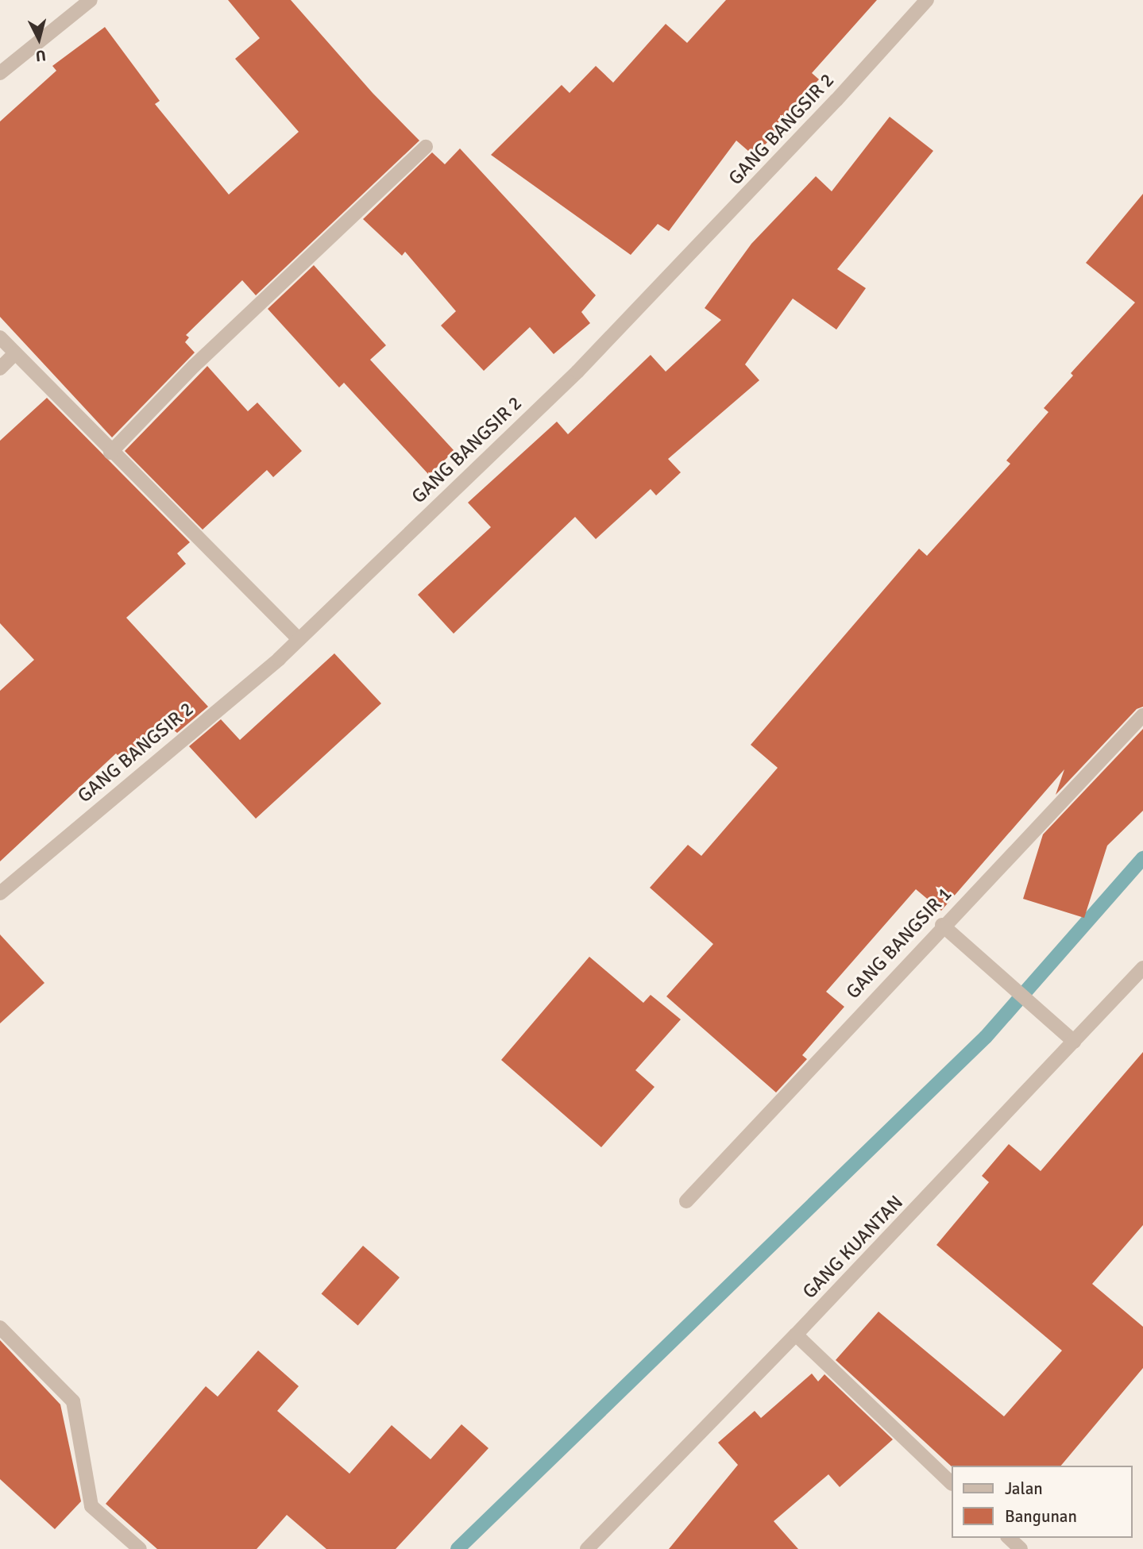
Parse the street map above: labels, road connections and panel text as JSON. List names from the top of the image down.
{
  "streets": {
    "street": ["GANG BANGSIR 2", "GANG BANGSIR 1", "GANG KUANTAN"]
  },
  "legend": ["Jalan", "Bangunan"],
  "north": "bottom"
}
